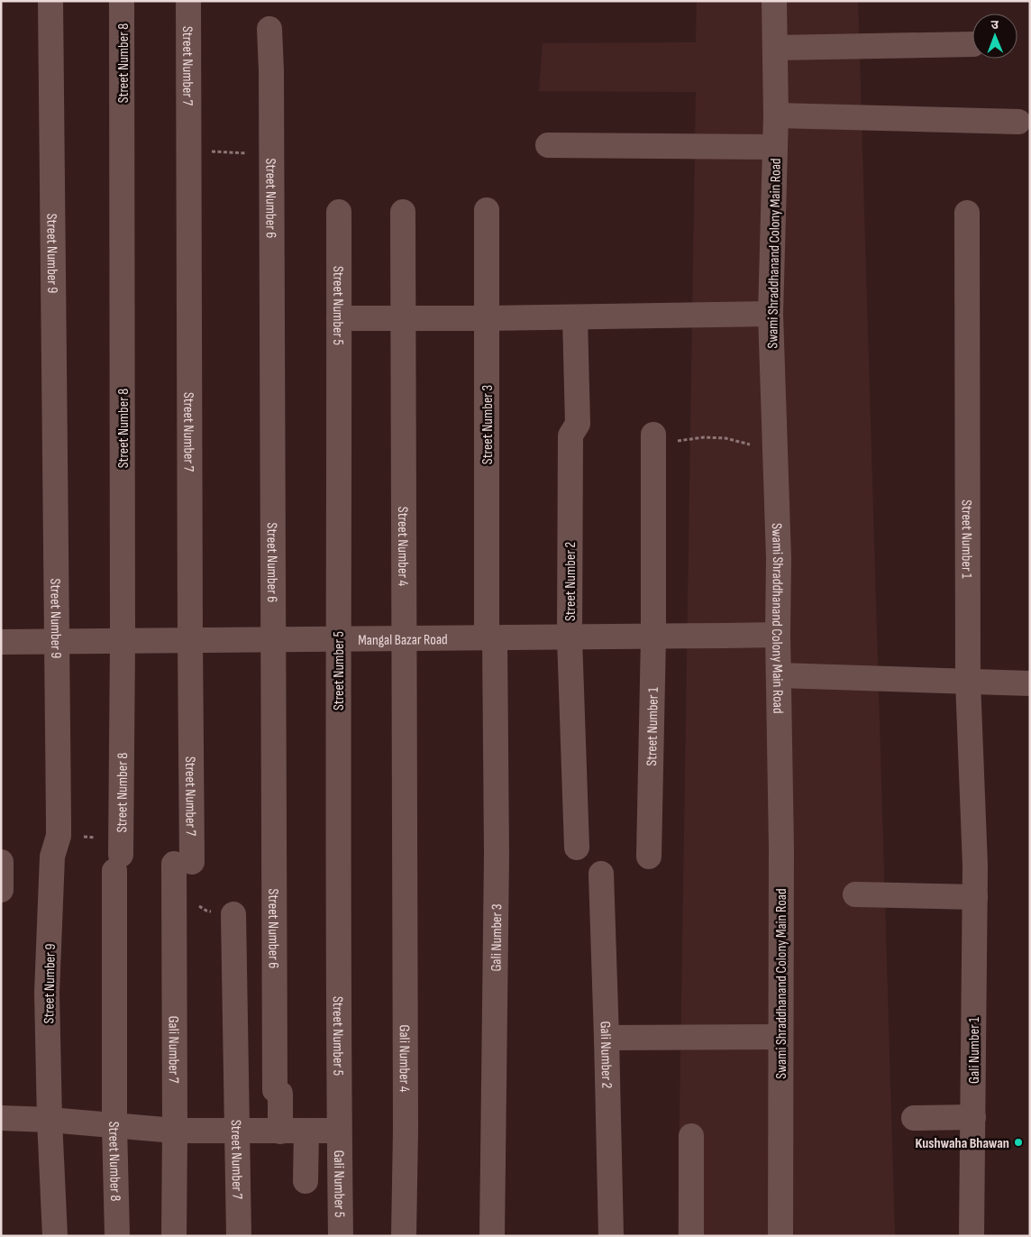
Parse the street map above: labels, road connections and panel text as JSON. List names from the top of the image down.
{
  "streets": {
    "street": [
      "Street Number 8",
      "Street Number 7",
      "Street Number 6",
      "Swami Shraddhanand Colony Main Road",
      "Street Number 9",
      "Street Number 5",
      "Street Number 3",
      "Street Number 1",
      "Street Number 4",
      "Street Number 2",
      "Mangal Bazar Road",
      "Gali Number 3",
      "Gali Number 7",
      "Gali Number 1",
      "Gali Number 2",
      "Gali Number 4",
      "Gali Number 5"
    ]
  },
  "crossings": [
    ["Street Number 8", "Mangal Bazar Road"],
    ["Street Number 7", "Mangal Bazar Road"],
    ["Street Number 7", "Gali Number 7"],
    ["Street Number 6", "Mangal Bazar Road"],
    ["Swami Shraddhanand Colony Main Road", "Mangal Bazar Road"],
    ["Street Number 9", "Mangal Bazar Road"],
    ["Street Number 5", "Mangal Bazar Road"],
    ["Street Number 5", "Gali Number 5"],
    ["Street Number 3", "Mangal Bazar Road"],
    ["Street Number 3", "Gali Number 3"],
    ["Street Number 1", "Mangal Bazar Road"],
    ["Street Number 1", "Gali Number 1"],
    ["Street Number 4", "Mangal Bazar Road"],
    ["Street Number 4", "Gali Number 4"],
    ["Street Number 2", "Mangal Bazar Road"],
    ["Mangal Bazar Road", "Gali Number 3"]
  ],
  "places": ["Kushwaha Bhawan"],
  "north": "top"
}
